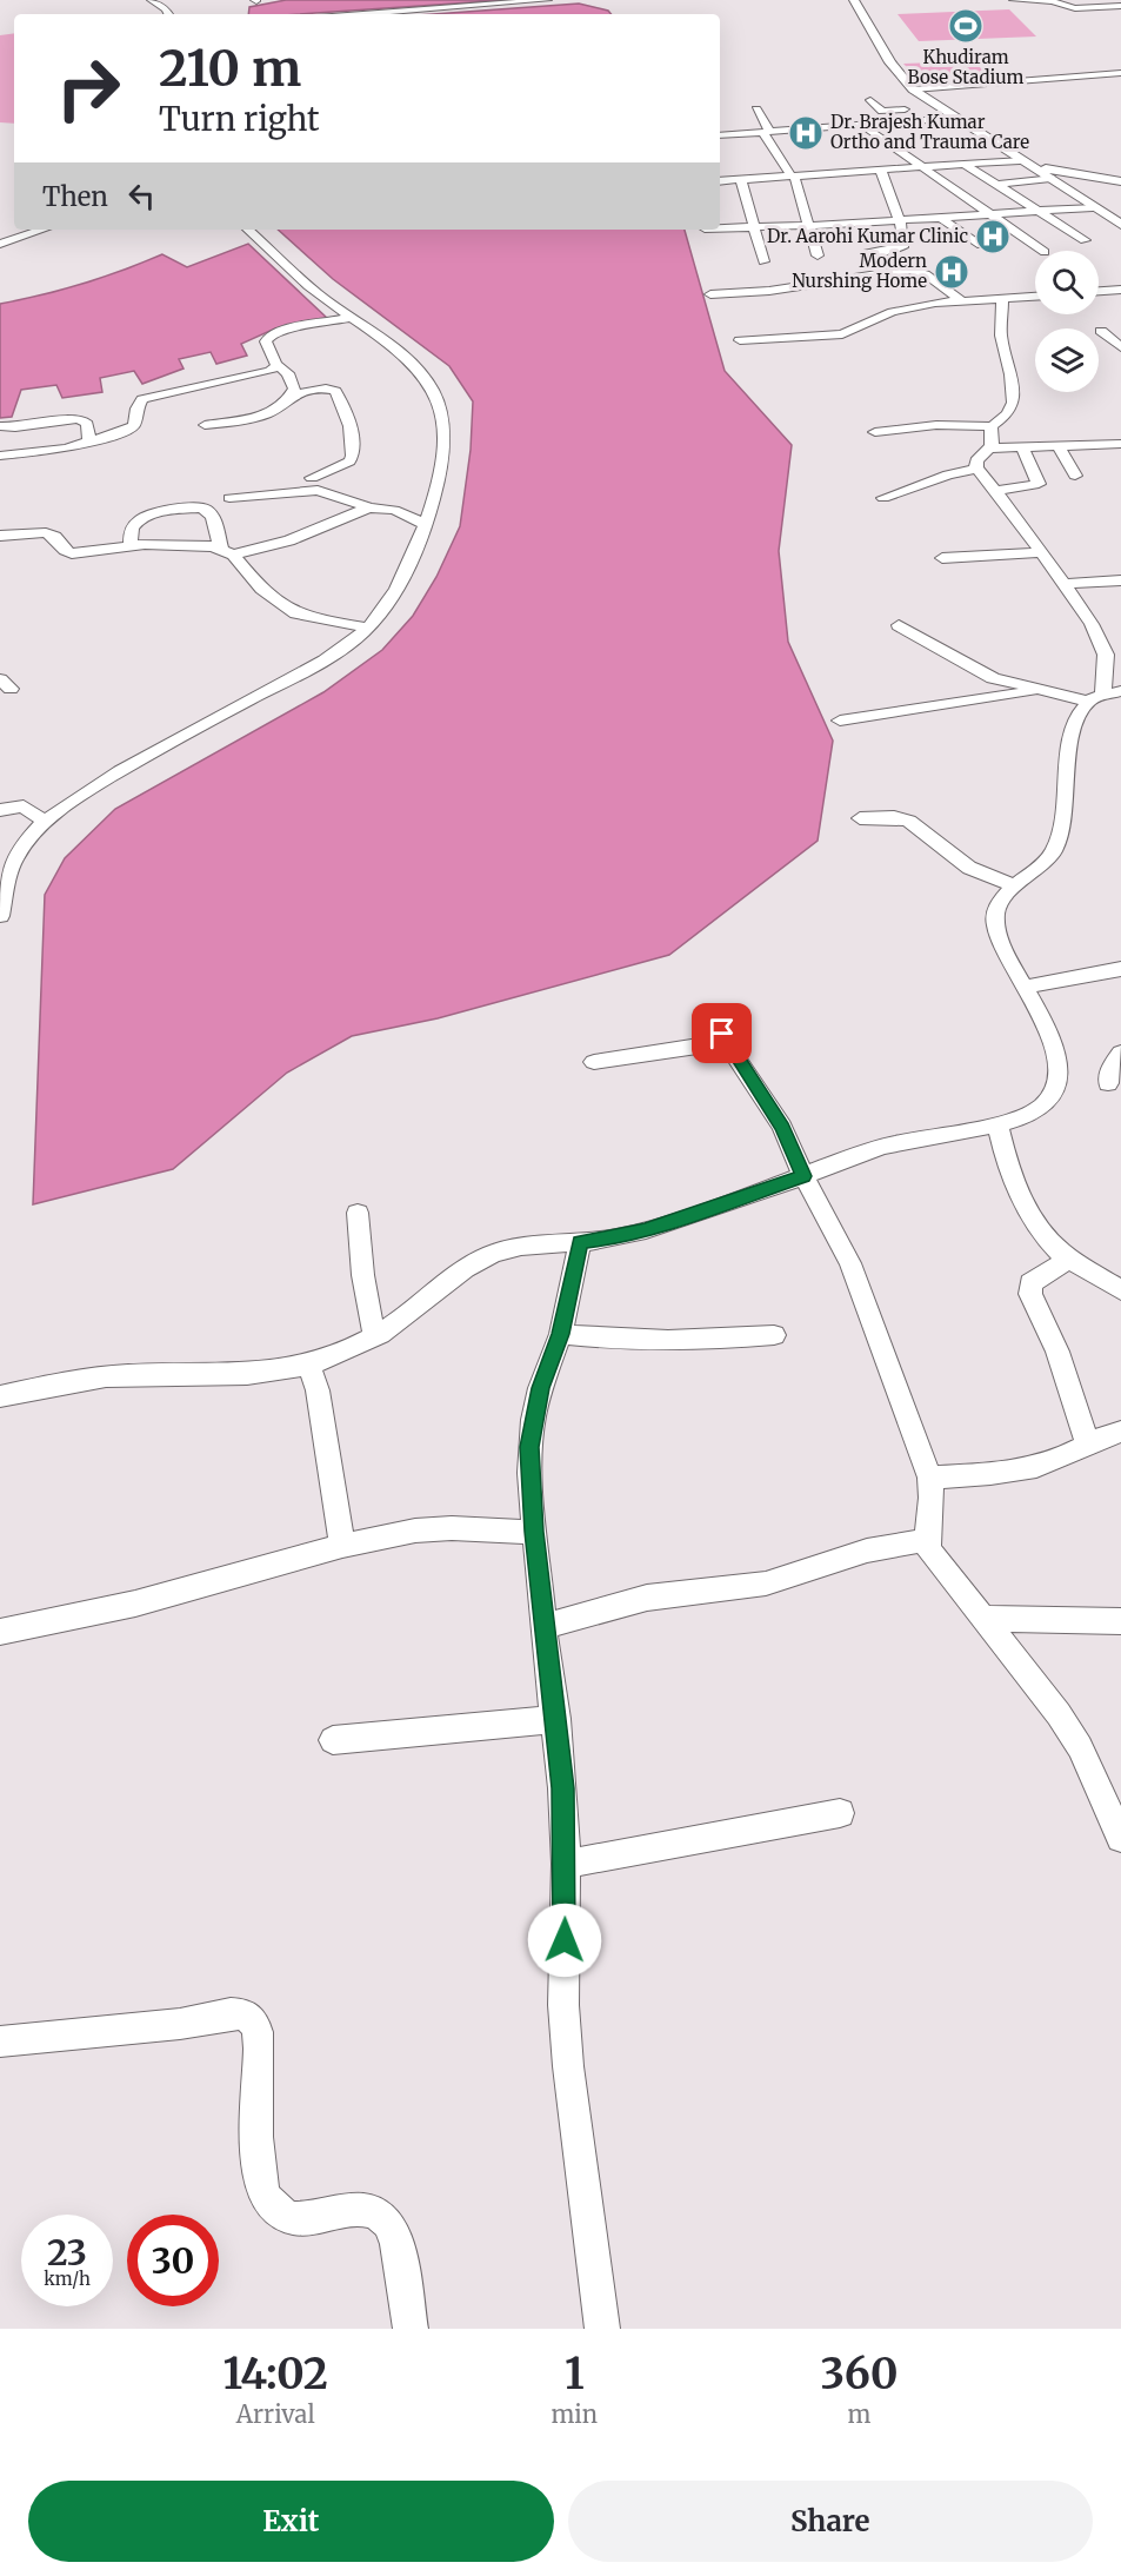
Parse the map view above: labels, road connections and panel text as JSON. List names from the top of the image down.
{
  "places": {
    "sports": ["Khudiram Bose Stadium"],
    "hospital": ["Dr. Brajesh Kumar Ortho and Trauma Care", "Dr. Aarohi Kumar Clinic", "Modern Nurshing Home"]
  },
  "page": {
    "turn": ["210 m", "Turn right"],
    "then": "Then",
    "speed": "23 km/h",
    "limit": "30",
    "eta": [
      "14:02",
      "Arrival",
      "1",
      "min",
      "360",
      "m"
    ],
    "buttons": ["Exit", "Share"]
  }
}
